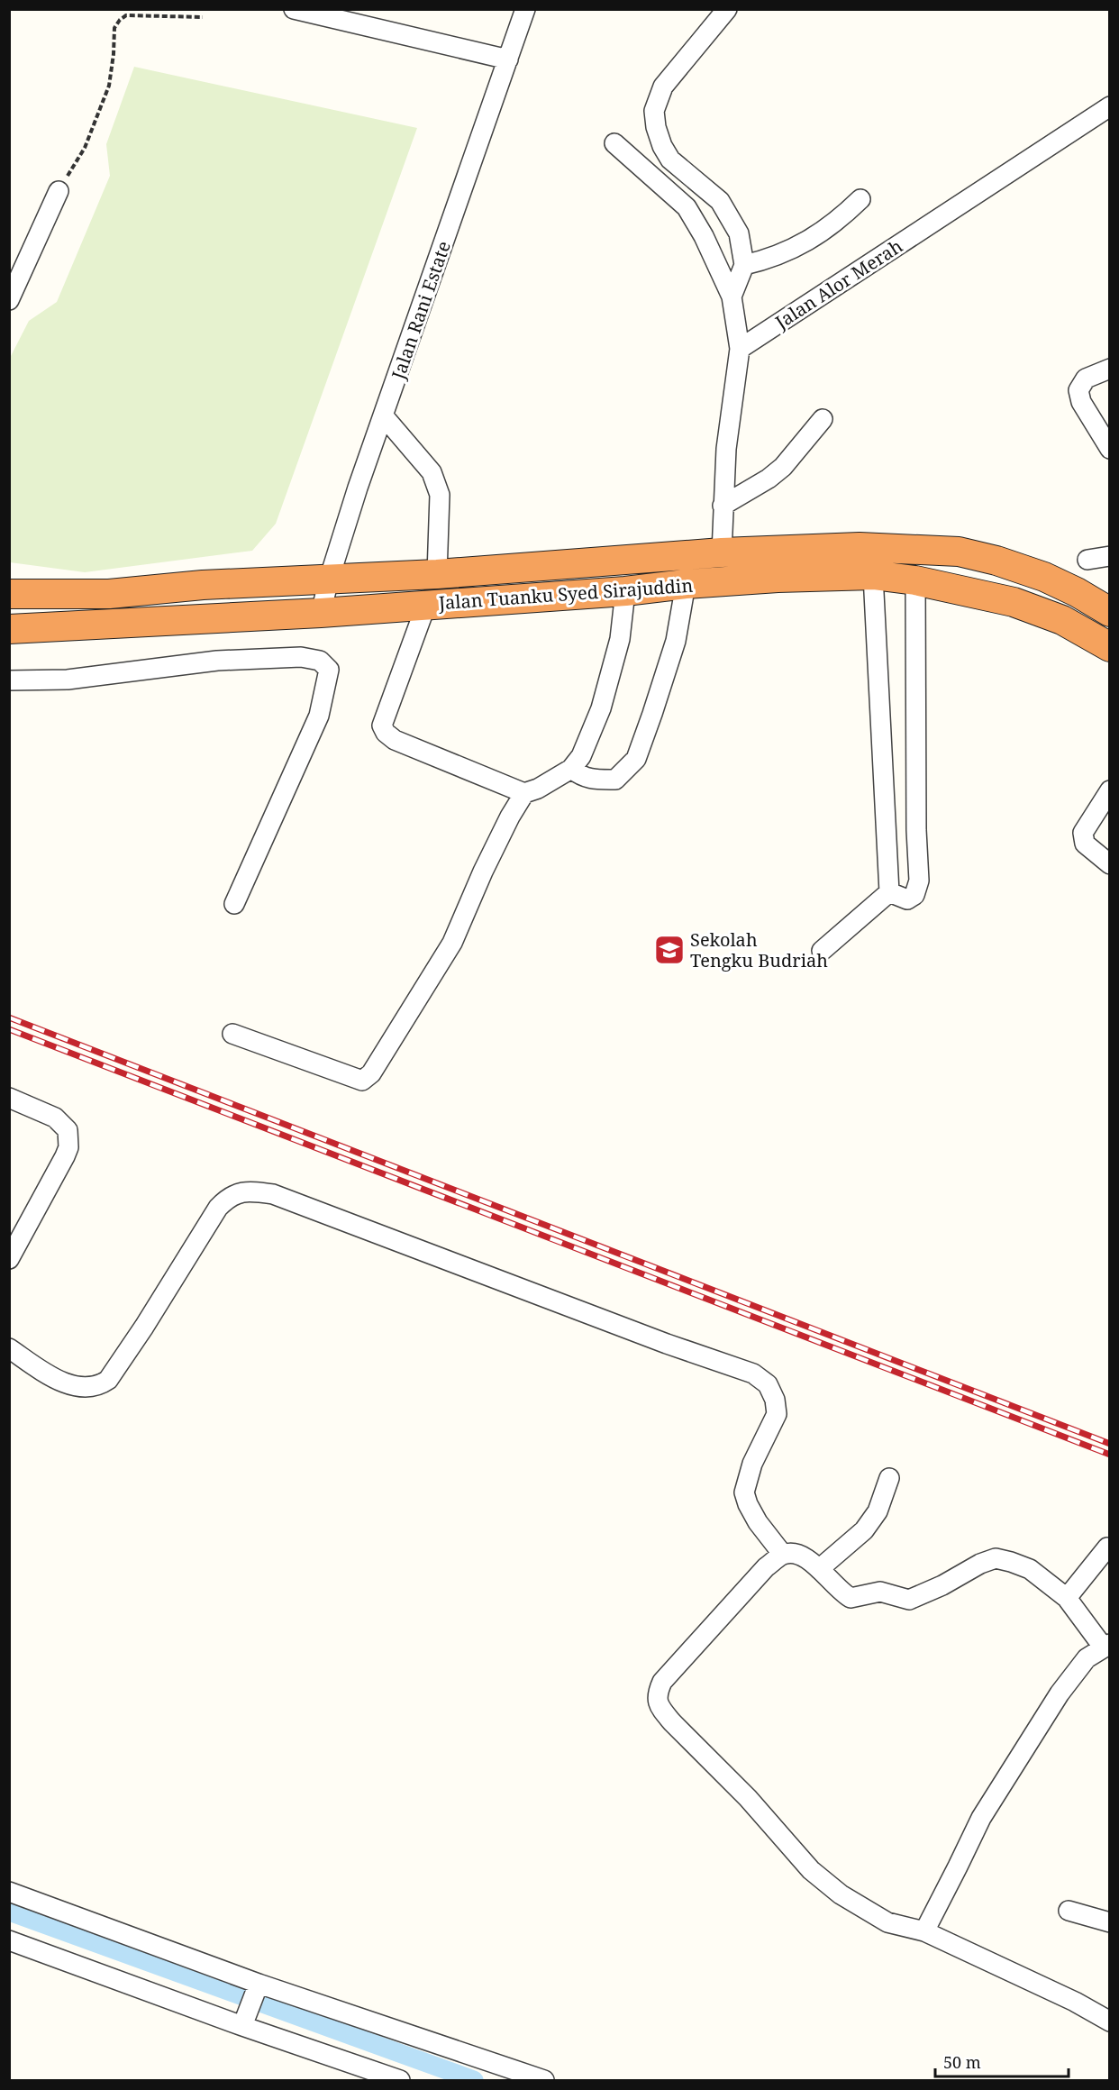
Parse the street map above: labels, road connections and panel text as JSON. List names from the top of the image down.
{
  "streets": {
    "highway": ["Jalan Tuanku Syed Sirajuddin"],
    "street": ["Jalan Alor Merah", "Jalan Rani Estate"]
  },
  "crossings": [
    ["Jalan Rani Estate", "Jalan Tuanku Syed Sirajuddin"]
  ],
  "places": {
    "school or university": ["Sekolah Tengku Budriah"]
  },
  "scale_bar": "50 m"
}
